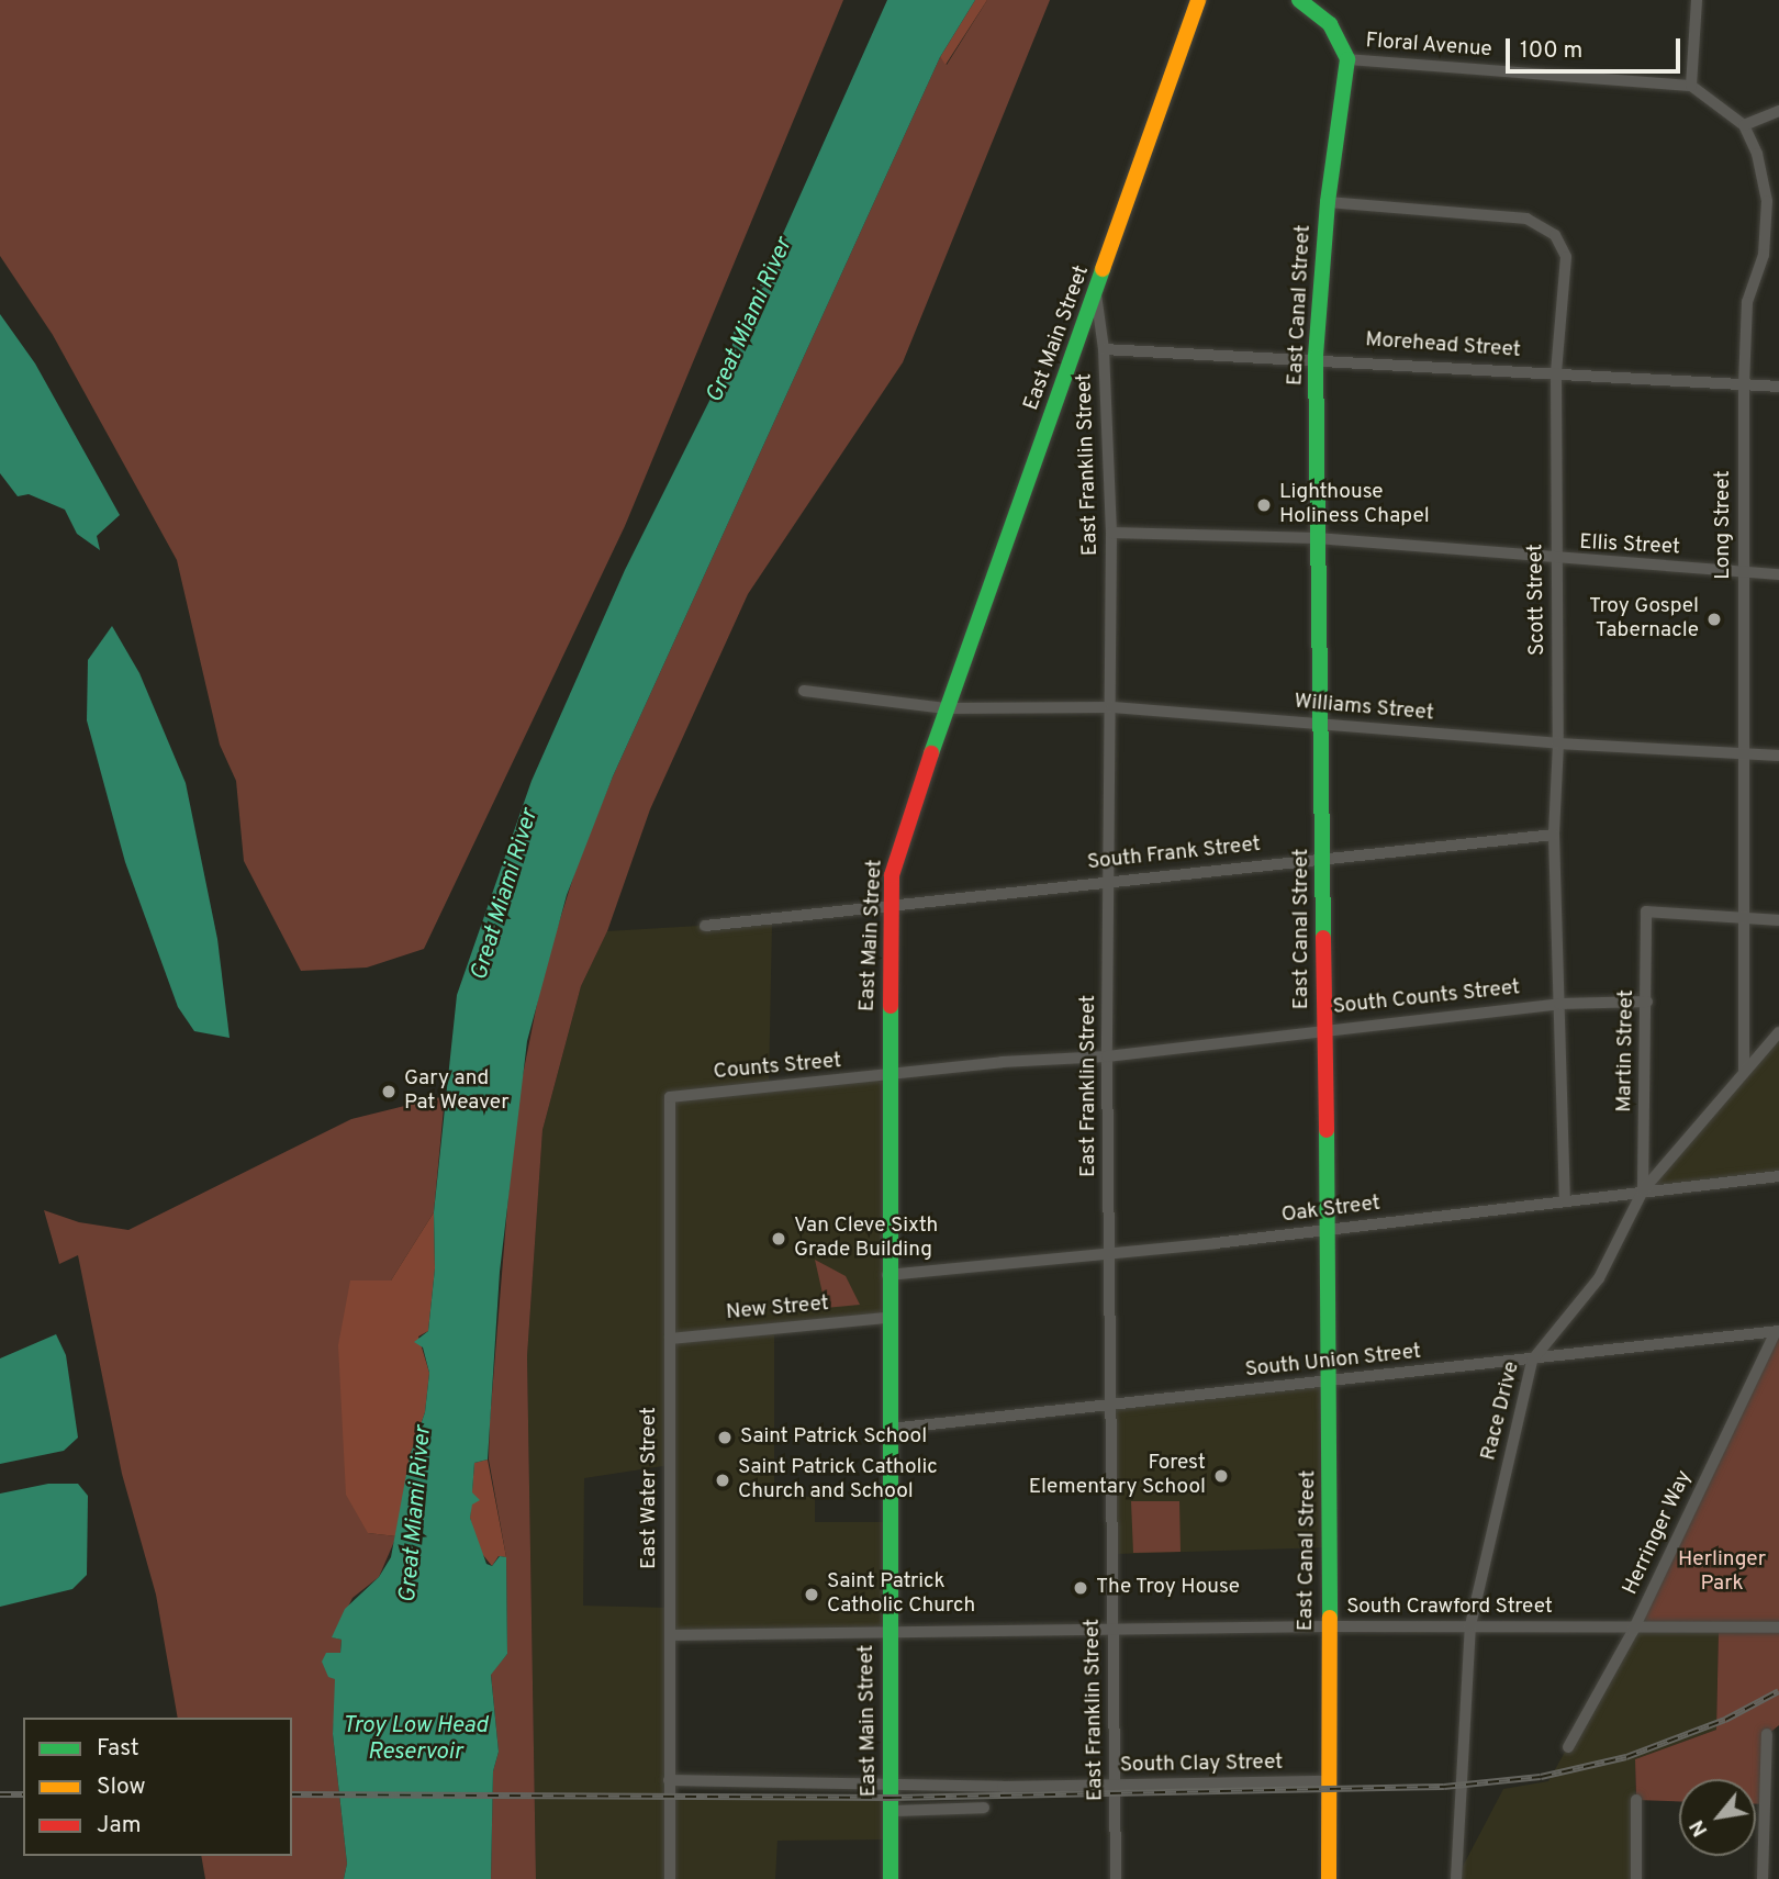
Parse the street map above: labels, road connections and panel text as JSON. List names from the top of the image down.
{
  "streets": {
    "main road": ["East Canal Street", "East Main Street"],
    "street": [
      "Floral Avenue",
      "Morehead Street",
      "East Franklin Street",
      "Long Street",
      "Ellis Street",
      "Scott Street",
      "Williams Street",
      "South Frank Street",
      "South Counts Street",
      "Martin Street",
      "Counts Street",
      "Oak Street",
      "New Street",
      "South Union Street",
      "Race Drive",
      "East Water Street",
      "Herringer Way",
      "South Crawford Street",
      "South Clay Street"
    ]
  },
  "crossings": [
    ["Floral Avenue", "East Canal Street"],
    ["East Canal Street", "Morehead Street"],
    ["East Canal Street", "Ellis Street"],
    ["East Canal Street", "Scott Street"],
    ["East Canal Street", "Williams Street"],
    ["East Canal Street", "South Frank Street"],
    ["East Canal Street", "South Counts Street"],
    ["East Canal Street", "Oak Street"],
    ["East Canal Street", "South Union Street"],
    ["East Canal Street", "South Crawford Street"],
    ["East Canal Street", "South Clay Street"],
    ["East Main Street", "East Franklin Street"],
    ["East Main Street", "Williams Street"],
    ["East Main Street", "South Frank Street"],
    ["East Main Street", "South Counts Street"],
    ["East Main Street", "Counts Street"],
    ["East Main Street", "Oak Street"],
    ["East Main Street", "New Street"],
    ["East Main Street", "South Union Street"],
    ["East Main Street", "South Crawford Street"],
    ["East Main Street", "South Clay Street"],
    ["Morehead Street", "East Franklin Street"],
    ["Morehead Street", "Long Street"],
    ["Morehead Street", "Scott Street"],
    ["East Franklin Street", "Ellis Street"],
    ["East Franklin Street", "Williams Street"],
    ["East Franklin Street", "South Frank Street"],
    ["East Franklin Street", "South Counts Street"],
    ["East Franklin Street", "Oak Street"],
    ["East Franklin Street", "South Union Street"],
    ["East Franklin Street", "South Crawford Street"],
    ["East Franklin Street", "South Clay Street"],
    ["Long Street", "Ellis Street"],
    ["Long Street", "Williams Street"],
    ["Long Street", "Martin Street"],
    ["Long Street", "Race Drive"],
    ["Ellis Street", "Scott Street"],
    ["Scott Street", "Williams Street"],
    ["Scott Street", "South Frank Street"],
    ["Scott Street", "South Counts Street"],
    ["Scott Street", "Oak Street"],
    ["South Counts Street", "Martin Street"],
    ["South Counts Street", "Counts Street"],
    ["Martin Street", "Oak Street"],
    ["Martin Street", "Race Drive"],
    ["Counts Street", "East Water Street"],
    ["Oak Street", "Race Drive"],
    ["New Street", "East Water Street"],
    ["South Union Street", "Race Drive"],
    ["South Union Street", "Herringer Way"],
    ["Race Drive", "South Crawford Street"],
    ["East Water Street", "South Crawford Street"],
    ["East Water Street", "South Clay Street"],
    ["Herringer Way", "South Crawford Street"]
  ],
  "water": ["Great Miami River", "Troy Low Head Reservoir"],
  "parks": ["Herlinger Park"],
  "places": [
    "Lighthouse Holiness Chapel",
    "Troy Gospel Tabernacle",
    "Gary and Pat Weaver",
    "Van Cleve Sixth Grade Building",
    "Saint Patrick School",
    "Forest Elementary School",
    "Saint Patrick Catholic Church and School",
    "The Troy House",
    "Saint Patrick Catholic Church"
  ],
  "legend": ["Fast", "Slow", "Jam"],
  "scale_bar": "100 m",
  "north": "bottom left"
}
